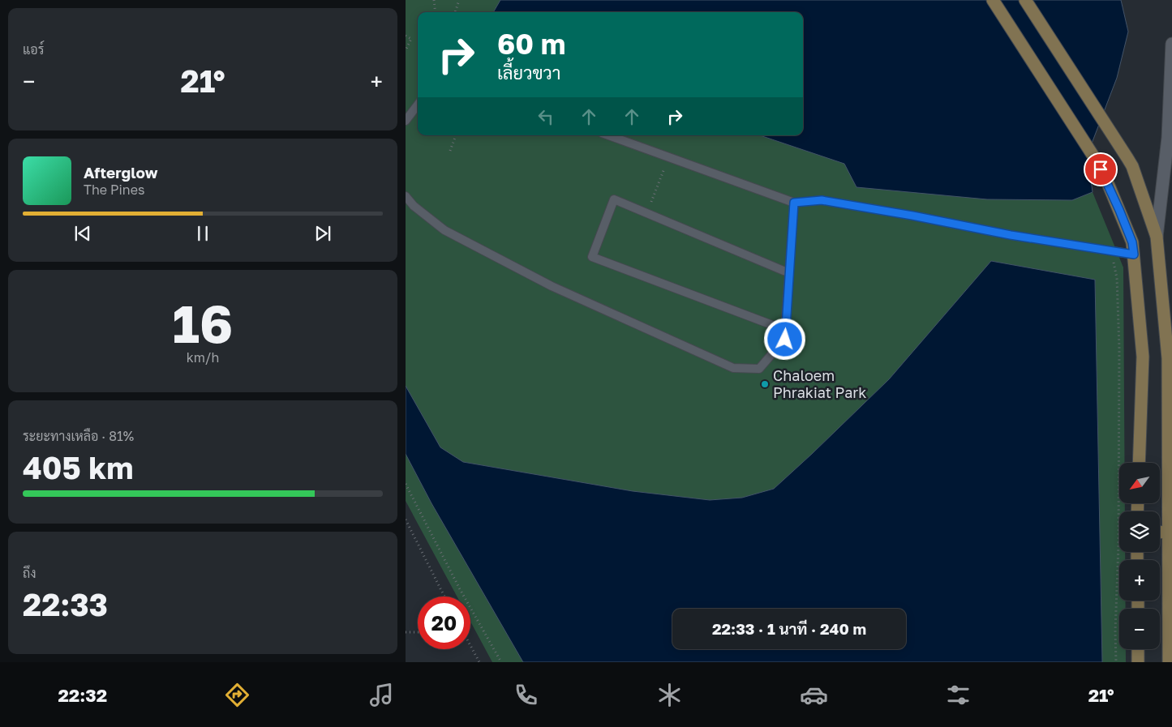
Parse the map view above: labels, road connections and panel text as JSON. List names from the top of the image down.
{
  "places": ["Chaloem Phrakiat Park"],
  "north": "bottom left",
  "page": {
    "tile": [
      "แอร์",
      ["16", "km/h"],
      ["ระยะทางเหลือ · 81%", "405 km"],
      ["ถึง", "22:33"]
    ],
    "turn": ["60 m", "เลี้ยวขวา"],
    "heat": ["−", "21°", "+"],
    "song": ["Afterglow", "The Pines"],
    "map_buttons": ["+", "−"],
    "limit": "20",
    "trip": "22:33 · 1 นาที · 240 m",
    "tabs": ["22:32", "21°"]
  }
}
